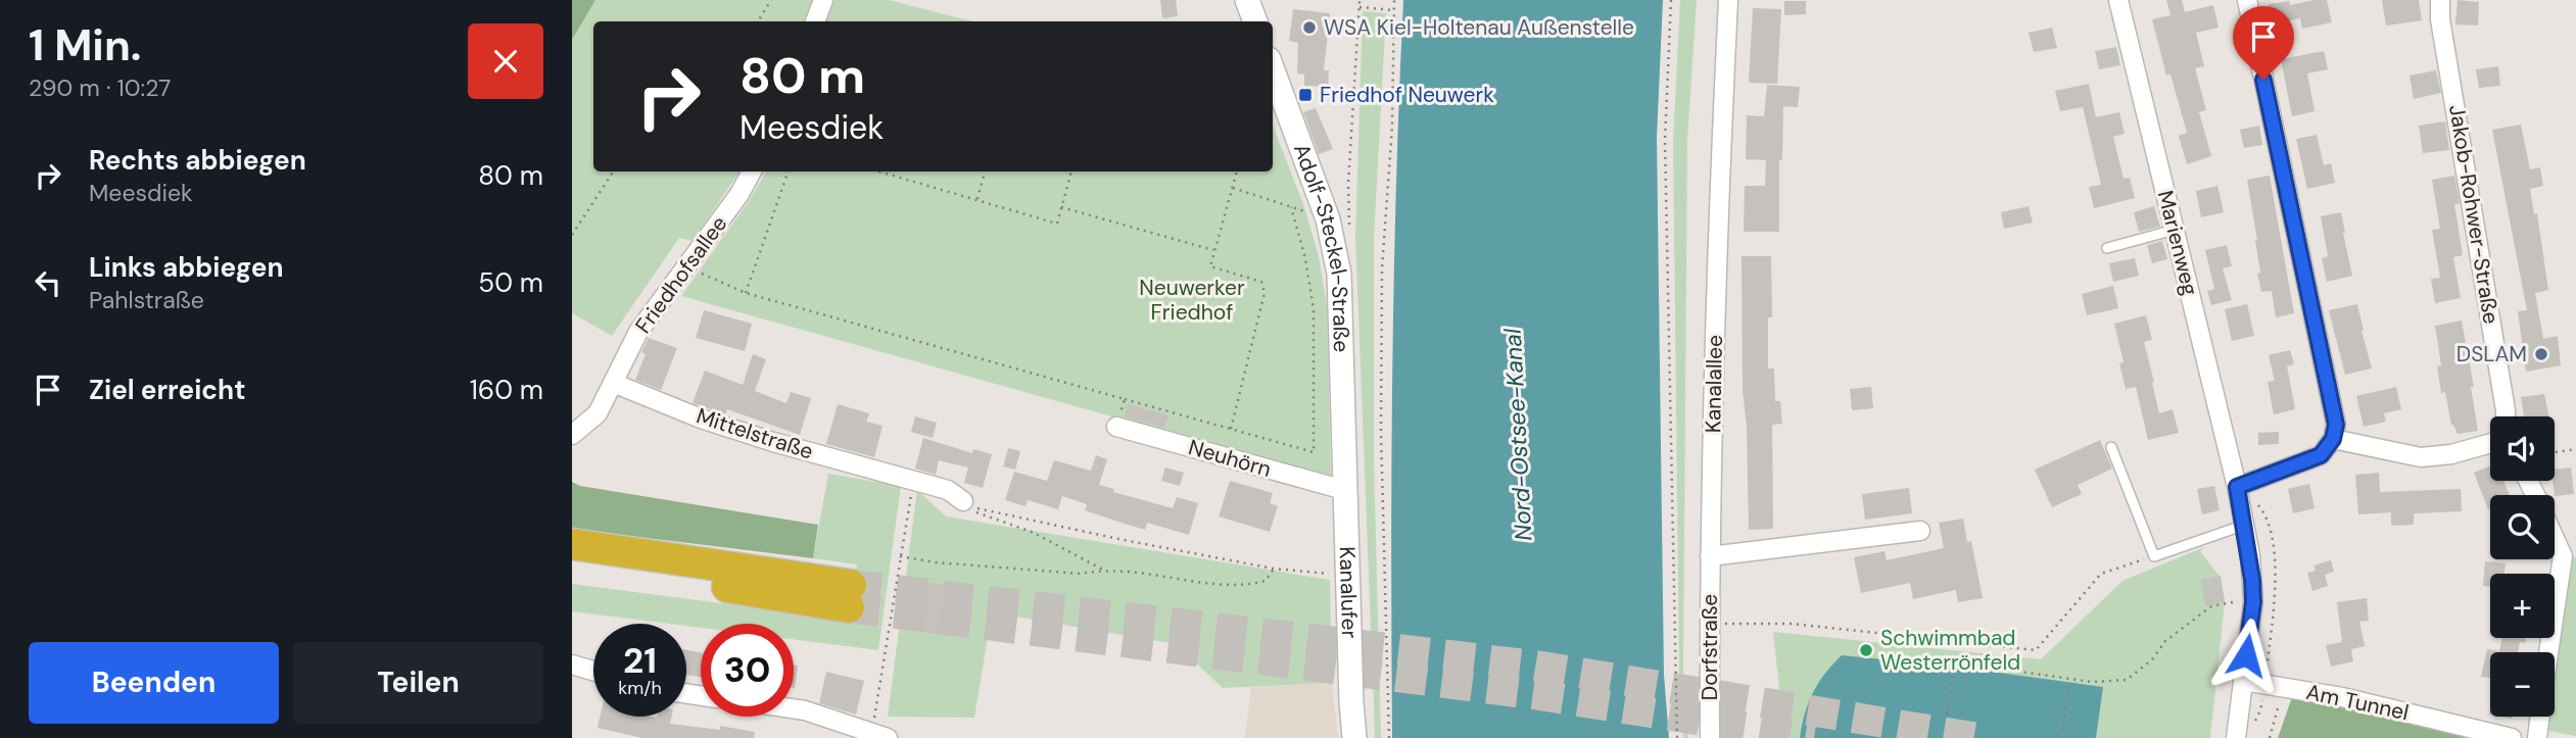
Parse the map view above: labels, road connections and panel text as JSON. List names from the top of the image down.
{
  "streets": {
    "street": [
      "Jakob-Rohwer-Straße",
      "Marienweg",
      "Adolf-Steckel-Straße",
      "Friedhofsallee",
      "Kanalallee",
      "Mittelstraße",
      "Neuhörn",
      "Kanalufer",
      "Dorfstraße",
      "Am Tunnel"
    ]
  },
  "crossings": [
    ["Marienweg", "Am Tunnel"],
    ["Adolf-Steckel-Straße", "Kanalufer"],
    ["Friedhofsallee", "Mittelstraße"],
    ["Kanalallee", "Dorfstraße"],
    ["Neuhörn", "Kanalufer"]
  ],
  "water": ["Nord-Ostsee-Kanal"],
  "parks": ["Neuwerker Friedhof"],
  "places": {
    "other": ["WSA Kiel-Holtenau Außenstelle", "DSLAM", "Schwimmbad Westerrönfeld"],
    "transit": ["Friedhof Neuwerk"]
  },
  "page": {
    "heading": ["1 Min.", "290 m · 10:27"],
    "turn": ["80 m", "Meesdiek"],
    "list": [
      {
        "name": "Rechts abbiegen",
        "note": "Meesdiek",
        "value": "80 m"
      },
      {
        "name": "Links abbiegen",
        "note": "Pahlstraße",
        "value": "50 m"
      },
      {
        "name": "Ziel erreicht",
        "value": "160 m"
      }
    ],
    "map_buttons": ["+", "−"],
    "speed": "21 km/h",
    "limit": "30",
    "buttons": ["Beenden", "Teilen"]
  }
}
